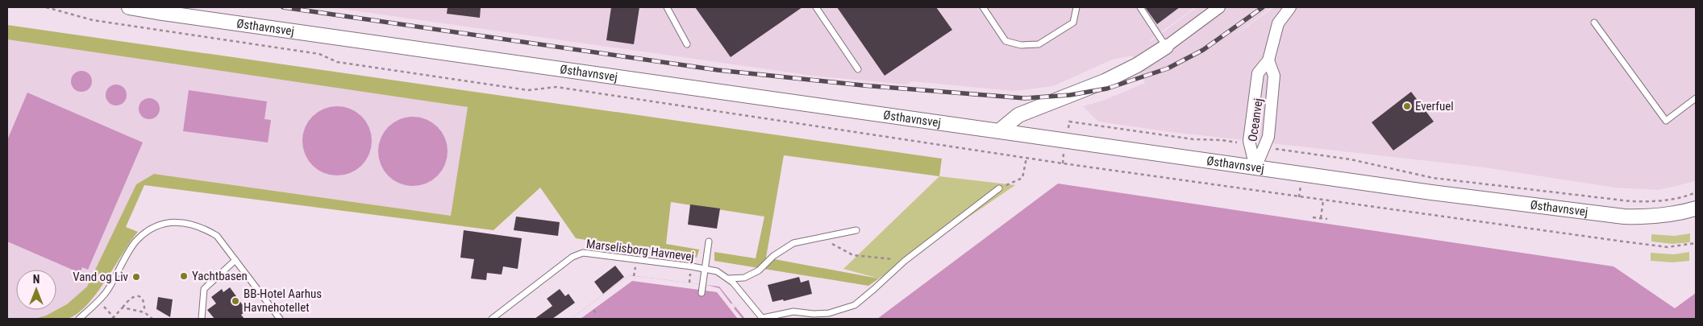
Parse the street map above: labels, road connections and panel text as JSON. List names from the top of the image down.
{
  "streets": {
    "street": ["Østhavnsvej", "Oceanvej"],
    "lane": ["Marselisborg Havnevej"]
  },
  "crossings": [
    ["Østhavnsvej", "Oceanvej"]
  ],
  "places": [
    "Everfuel",
    "Yachtbasen",
    "Vand og Liv",
    "BB-Hotel Aarhus Havnehotellet"
  ],
  "north": "top"
}
